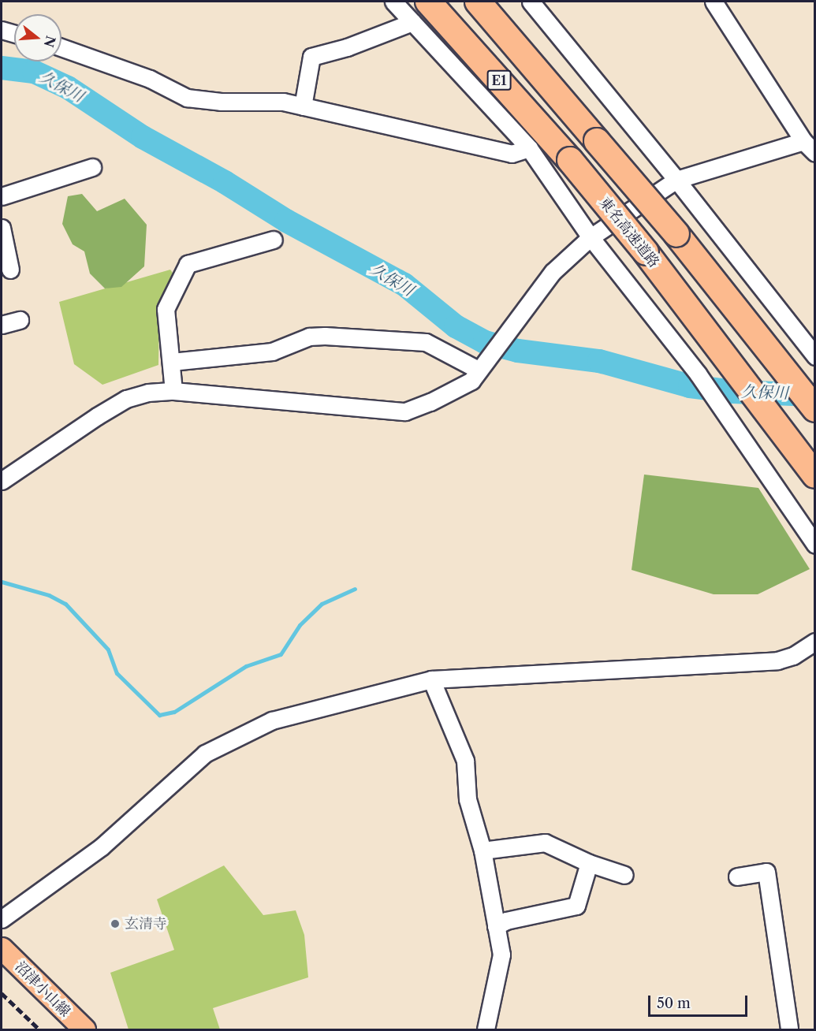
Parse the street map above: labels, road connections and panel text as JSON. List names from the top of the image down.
{
  "streets": {
    "highway": ["E1", "東名高速道路"],
    "main road": ["沼津小山線"]
  },
  "water": ["久保川"],
  "places": ["玄清寺"],
  "scale_bar": "50 m",
  "north": "right"
}
